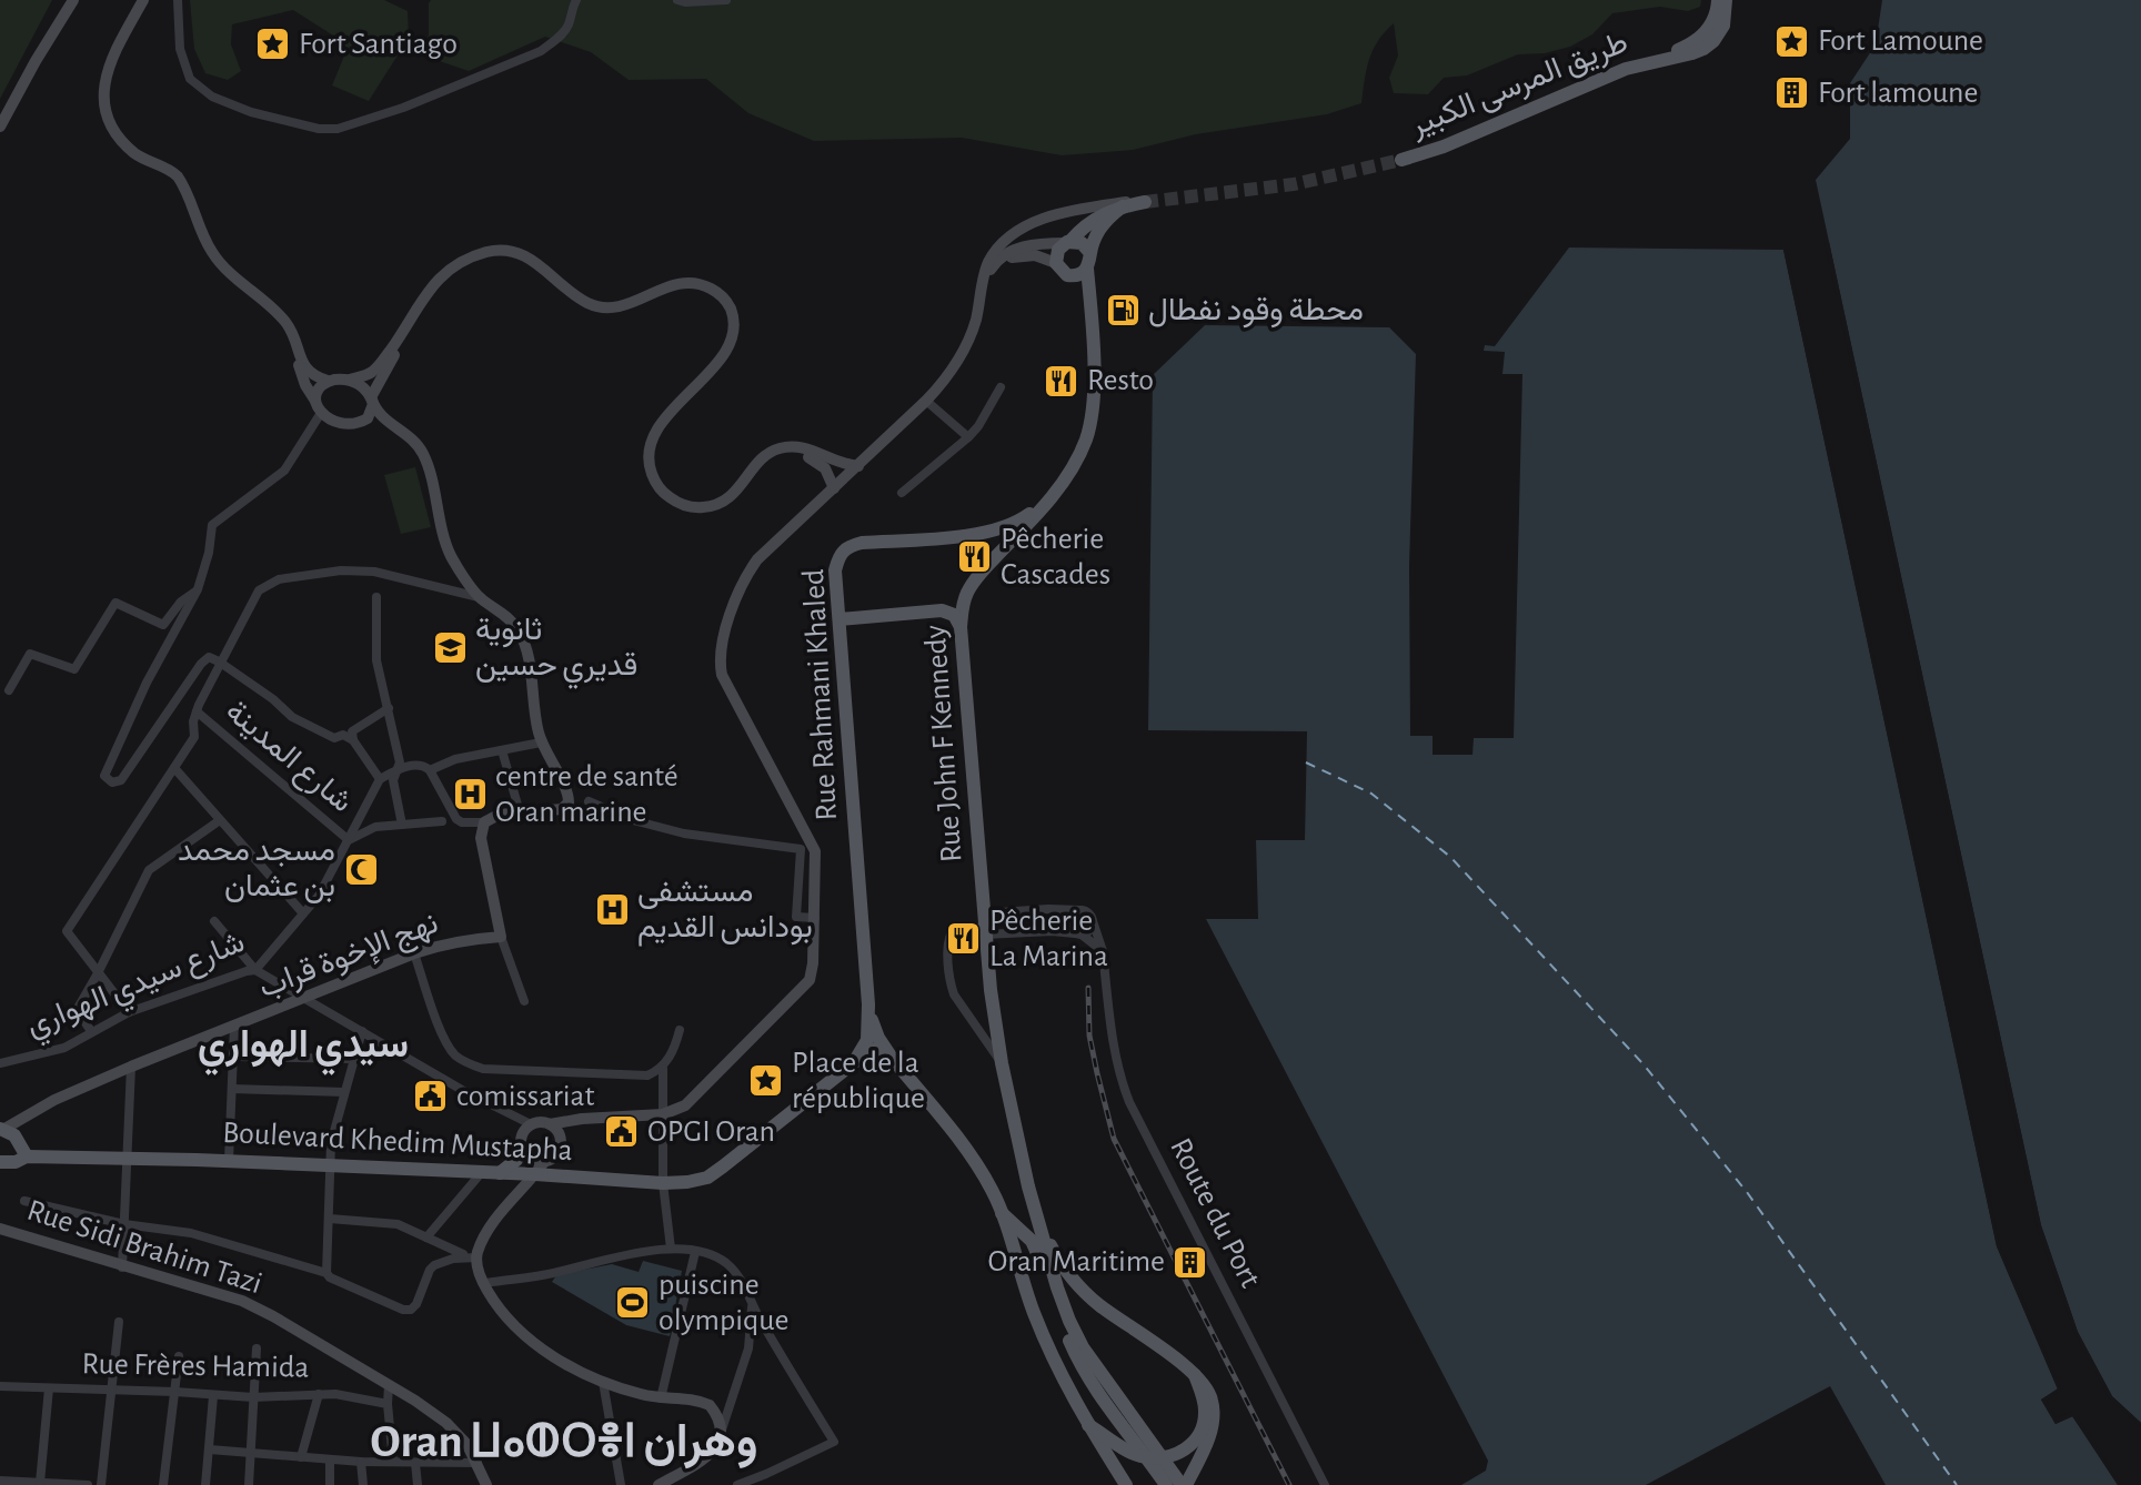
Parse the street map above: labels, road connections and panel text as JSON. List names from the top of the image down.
{
  "streets": {
    "main road": [
      "طريق المرسى الكبير",
      "Rue Rahmani Khaled",
      "Rue John F Kennedy",
      "Boulevard Khedim Mustapha"
    ],
    "street": [
      "شارع المدينة",
      "نهج الإخوة قراب",
      "شارع سيدي الهواري",
      "Route du Port",
      "Rue Sidi Brahim Tazi",
      "Rue Frères Hamida"
    ]
  },
  "crossings": [
    ["Rue Rahmani Khaled", "Rue John F Kennedy"],
    ["شارع المدينة", "شارع سيدي الهواري"]
  ],
  "districts": ["سيدي الهواري", "Oran ⵡⴰⵀⵔⴻⵏ وهران"],
  "places": {
    "place": ["Fort Lamoune", "Fort Santiago", "Place de la république"],
    "building": ["Fort lamoune", "Oran Maritime"],
    "fuel station": ["محطة وقود نفطال"],
    "restaurant": ["Resto", "Pêcherie Cascades", "Pêcherie La Marina"],
    "school or university": ["ثانوية قديري حسين"],
    "hospital": ["centre de santé Oran marine", "مستشفى بودانس القديم"],
    "mosque": ["مسجد محمد بن عثمان"],
    "public building": ["comissariat", "OPGI Oran"],
    "sports": ["puiscine olympique"]
  }
}
